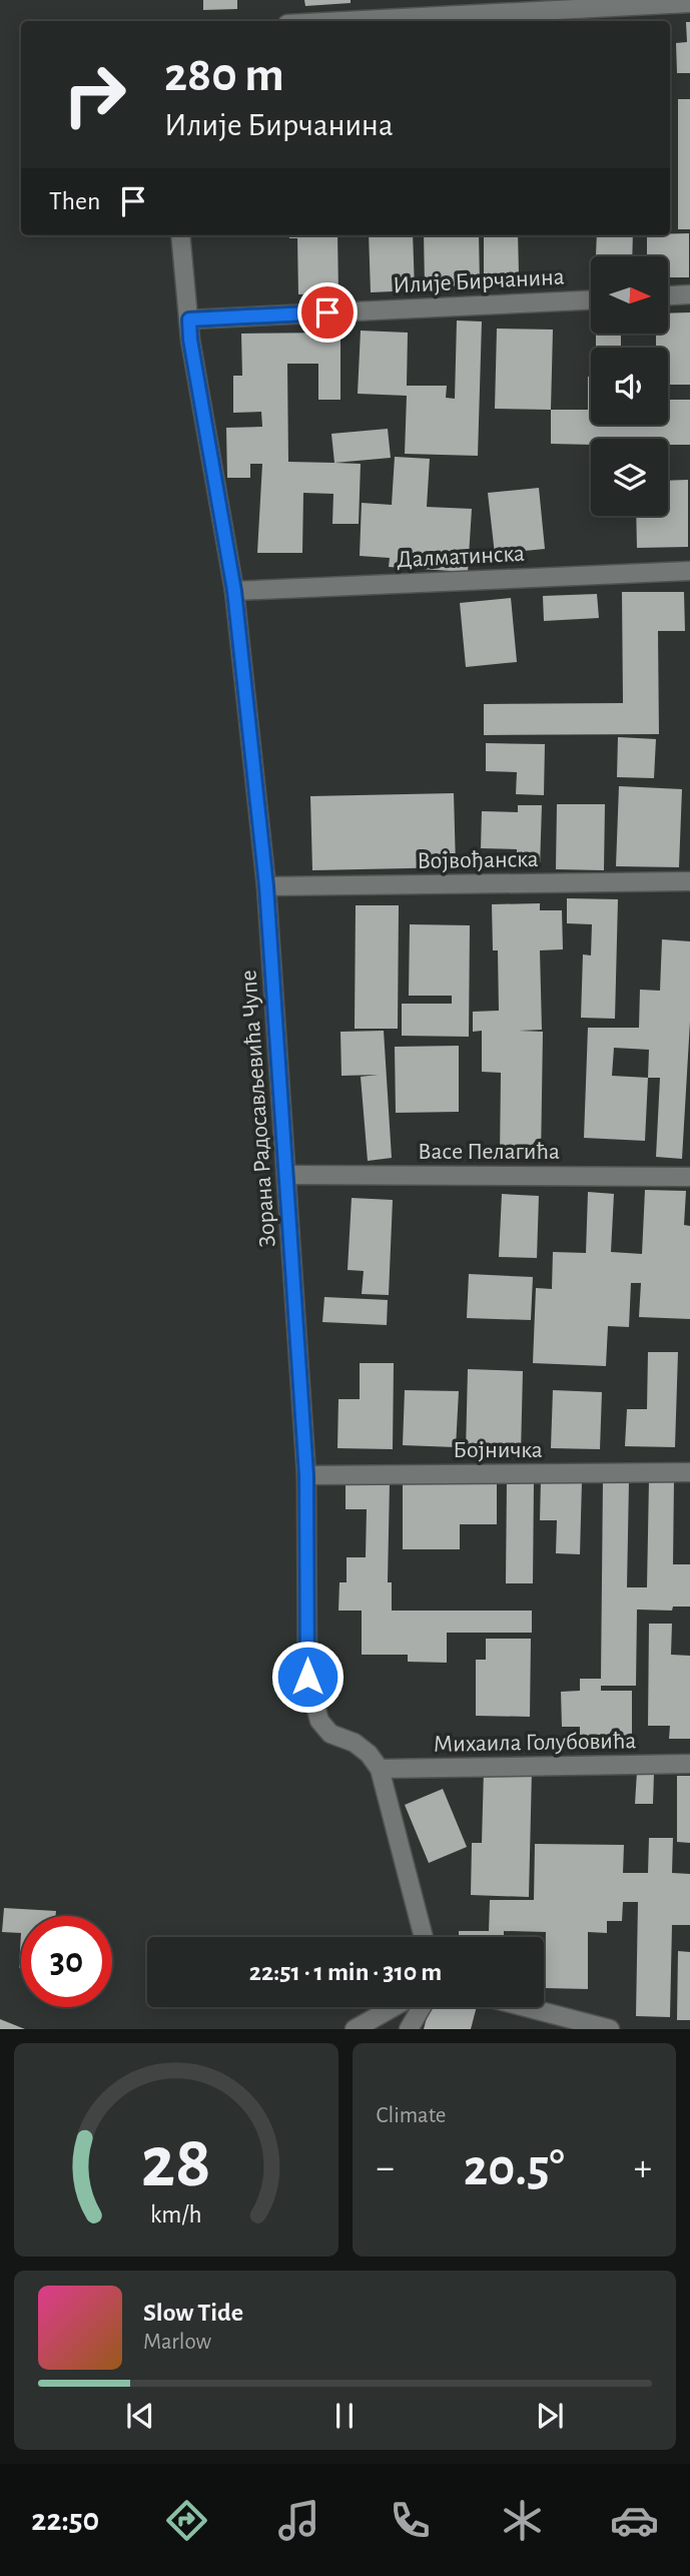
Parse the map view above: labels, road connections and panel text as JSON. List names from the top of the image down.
{
  "streets": {
    "street": [
      "Илије Бирчанина",
      "Далматинска",
      "Војвођанска",
      "Зорана Радосављевића Чупе",
      "Васе Пелагића",
      "Бојничка",
      "Михаила Голубовића"
    ]
  },
  "crossings": [
    ["Илије Бирчанина", "Зорана Радосављевића Чупе"],
    ["Далматинска", "Зорана Радосављевића Чупе"],
    ["Војвођанска", "Зорана Радосављевића Чупе"],
    ["Зорана Радосављевића Чупе", "Васе Пелагића"],
    ["Зорана Радосављевића Чупе", "Бојничка"],
    ["Зорана Радосављевића Чупе", "Михаила Голубовића"]
  ],
  "north": "right",
  "page": {
    "turn": ["280 m", "Илије Бирчанина"],
    "then": "Then",
    "limit": "30",
    "trip": "22:51 · 1 min · 310 m",
    "tile": "Climate",
    "heat": ["−", "20.5°", "+"],
    "song": ["Slow Tide", "Marlow"],
    "tabs": "22:50",
    "gauge": ["28", "km/h"]
  }
}
